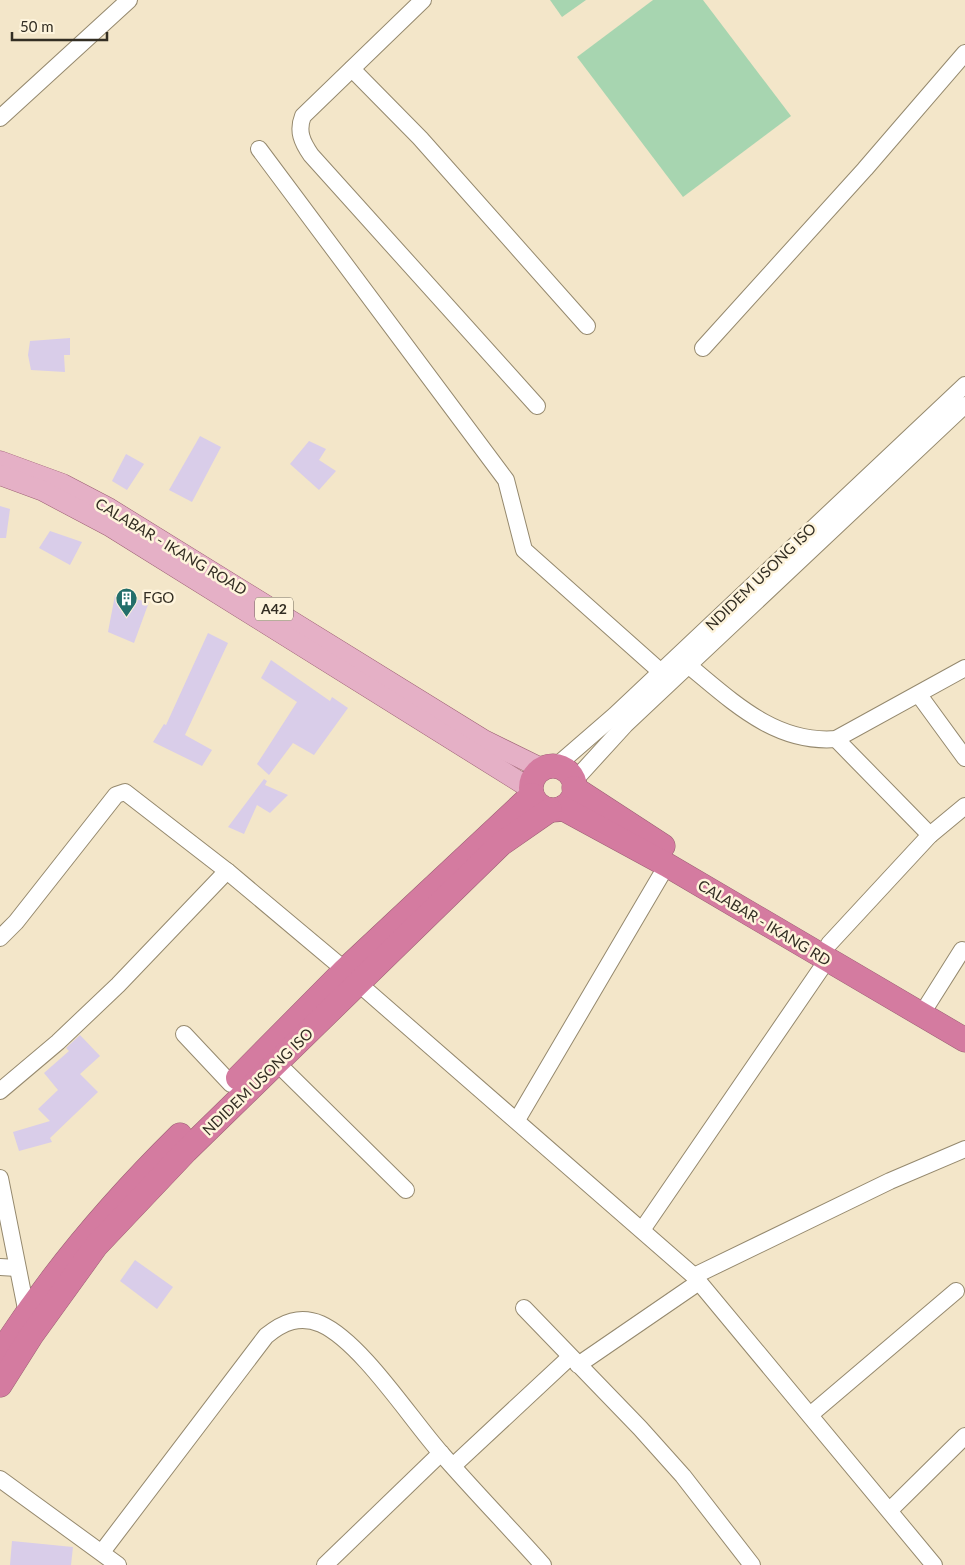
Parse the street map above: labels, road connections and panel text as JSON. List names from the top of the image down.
{
  "streets": {
    "highway": ["NDIDEM USONG ISO", "CALABAR - IKANG RD"],
    "main road": ["CALABAR - IKANG ROAD", "A42"]
  },
  "crossings": [
    ["CALABAR - IKANG ROAD", "NDIDEM USONG ISO"],
    ["CALABAR - IKANG ROAD", "CALABAR - IKANG RD"],
    ["NDIDEM USONG ISO", "CALABAR - IKANG RD"]
  ],
  "places": {
    "building": ["FGO"]
  },
  "scale_bar": "50 m"
}
